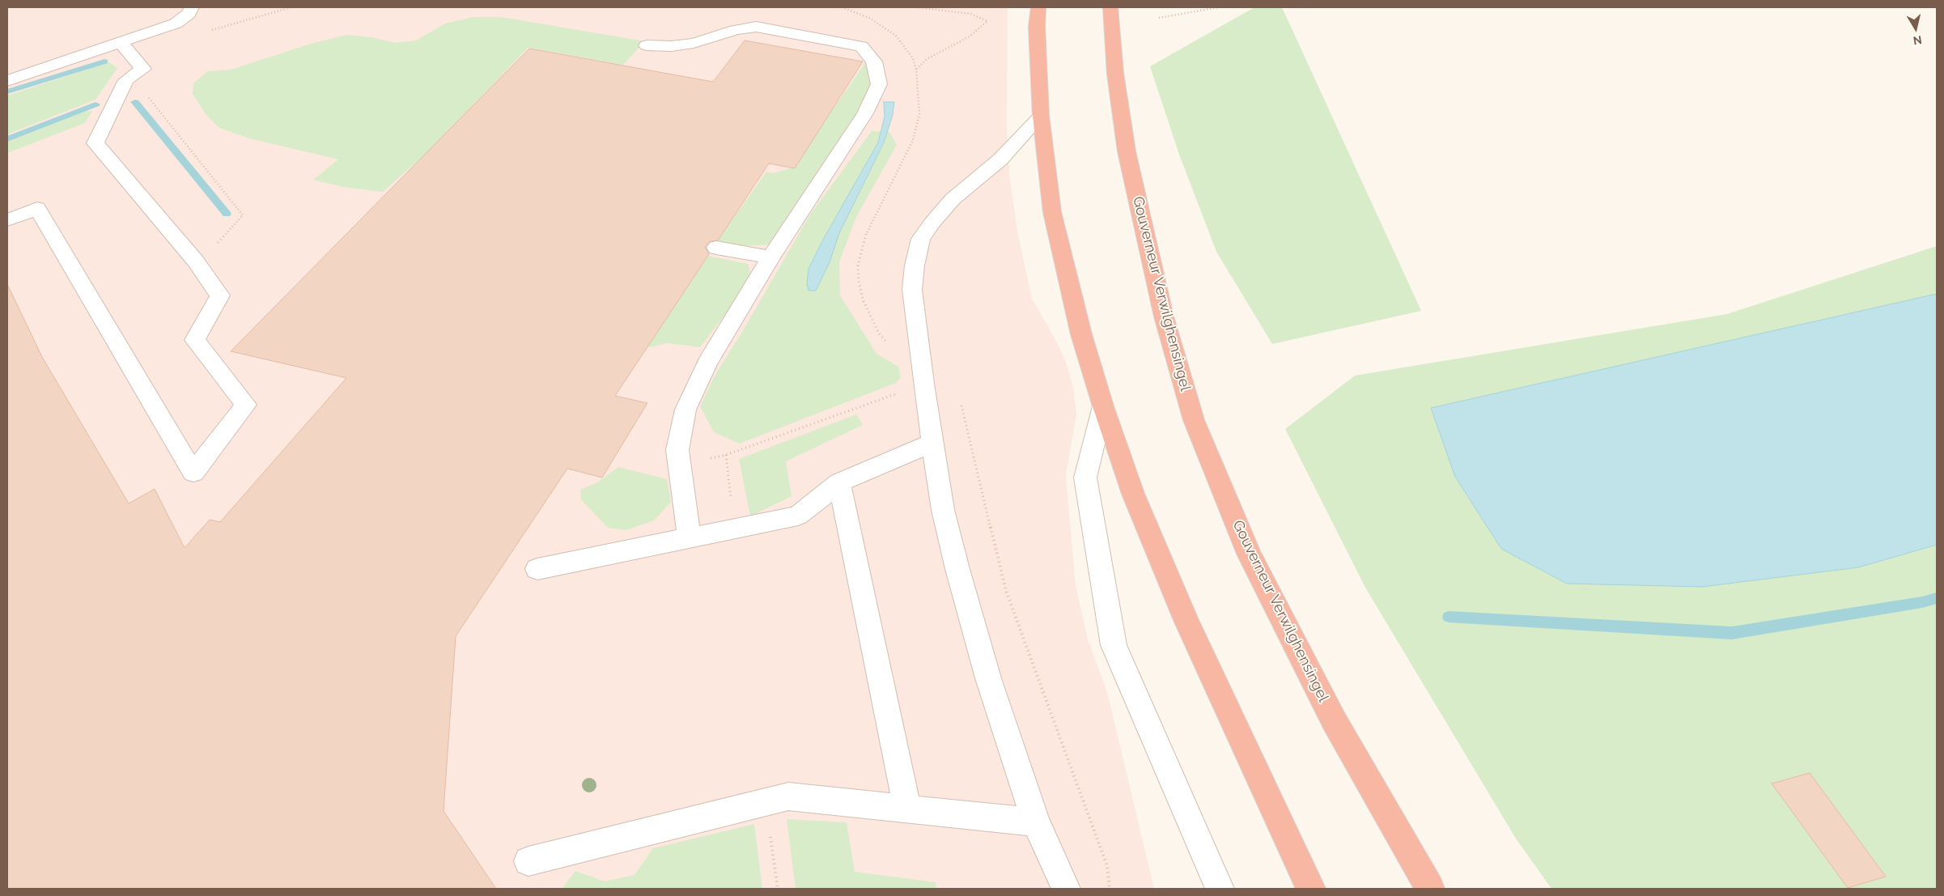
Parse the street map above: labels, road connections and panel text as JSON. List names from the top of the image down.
{
  "streets": {
    "highway": ["Gouverneur Verwilghensingel"]
  },
  "north": "bottom"
}
